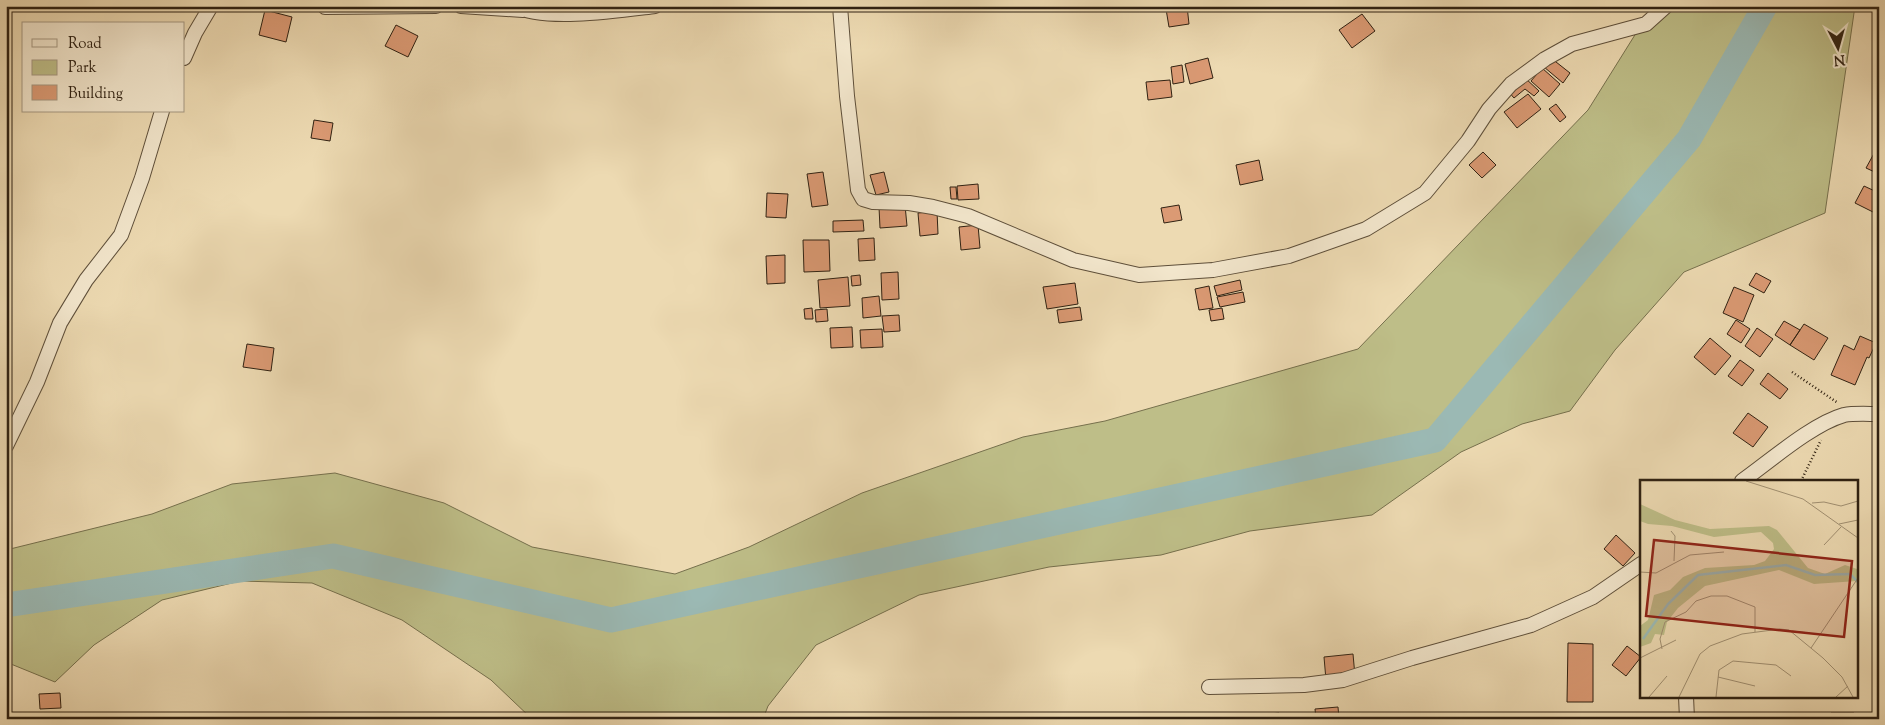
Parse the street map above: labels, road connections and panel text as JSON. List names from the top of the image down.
{
  "legend": ["Road", "Park", "Building"],
  "north": "bottom"
}
